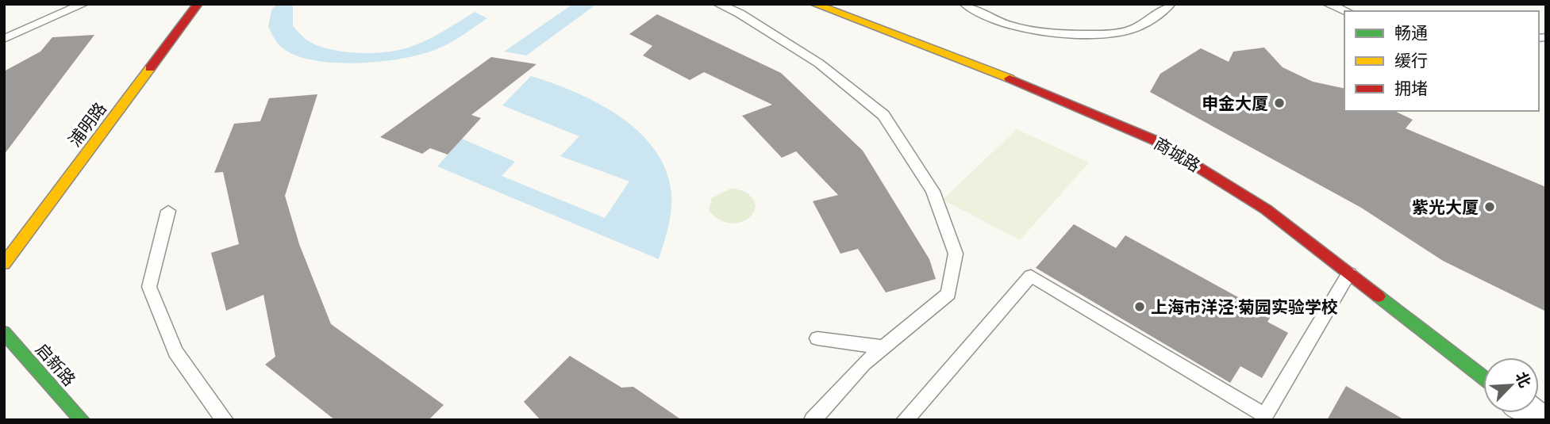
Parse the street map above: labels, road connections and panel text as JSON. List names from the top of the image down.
{
  "streets": {
    "street": ["浦明路", "商城路", "启新路"]
  },
  "places": ["申金大厦", "紫光大厦", "上海市洋泾·菊园实验学校"],
  "legend": ["畅通", "缓行", "拥堵"],
  "north": "top right"
}
